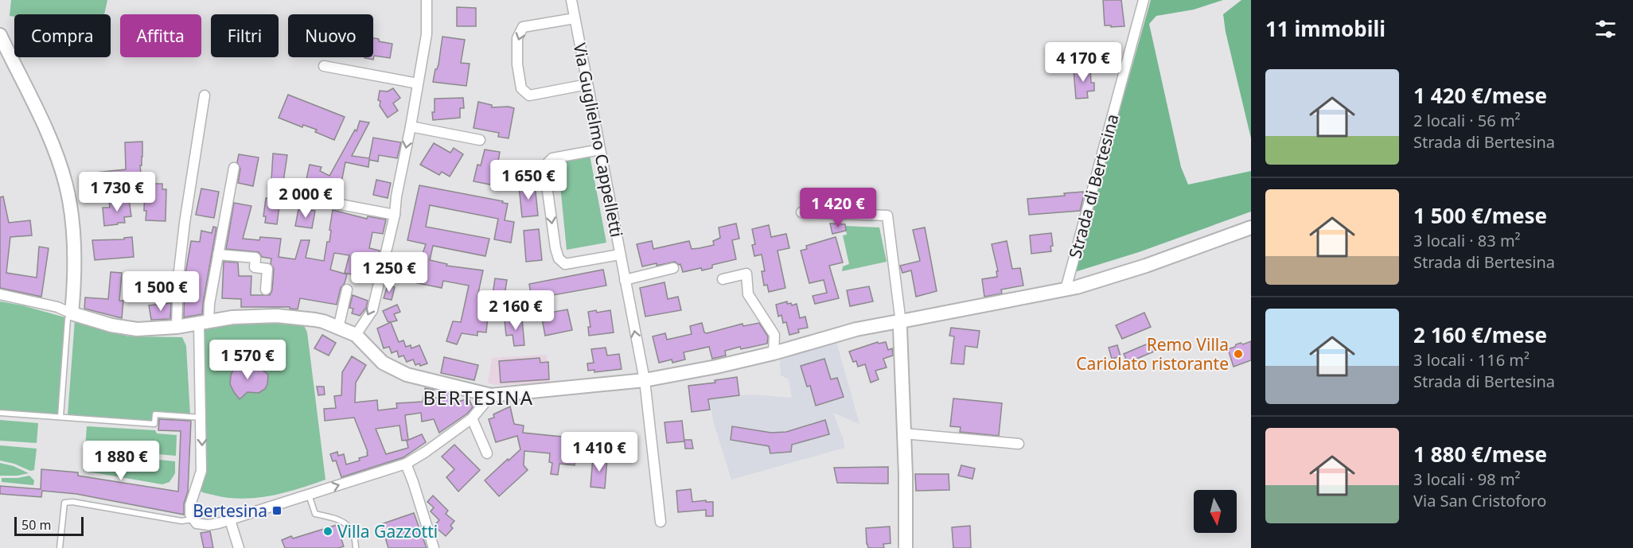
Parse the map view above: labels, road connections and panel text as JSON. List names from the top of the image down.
{
  "streets": {
    "street": ["Via Guglielmo Cappelletti", "Strada di Bertesina"]
  },
  "crossings": [
    ["Via Guglielmo Cappelletti", "Strada di Bertesina"]
  ],
  "districts": ["BERTESINA"],
  "places": {
    "other": ["Remo Villa Cariolato ristorante", "Villa Gazzotti"],
    "transit": ["Bertesina"]
  },
  "scale_bar": "50 m",
  "north": "bottom",
  "page": {
    "heading": "11 immobili",
    "chip": [
      "Compra",
      "Affitta",
      "Filtri",
      "Nuovo"
    ],
    "price": [
      "4 170 €",
      "1 650 €",
      "1 730 €",
      "2 000 €",
      "1 420 €",
      "1 250 €",
      "1 500 €",
      "2 160 €",
      "1 570 €",
      "1 410 €",
      "1 880 €"
    ],
    "list": [
      {
        "name": "1 420 €/mese",
        "note": "2 locali · 56 m² · Strada di Bertesina"
      },
      {
        "name": "1 500 €/mese",
        "note": "3 locali · 83 m² · Strada di Bertesina"
      },
      {
        "name": "2 160 €/mese",
        "note": "3 locali · 116 m² · Strada di Bertesina"
      },
      {
        "name": "1 880 €/mese",
        "note": "3 locali · 98 m² · Via San Cristoforo"
      }
    ],
    "scale": "50 m"
  }
}
